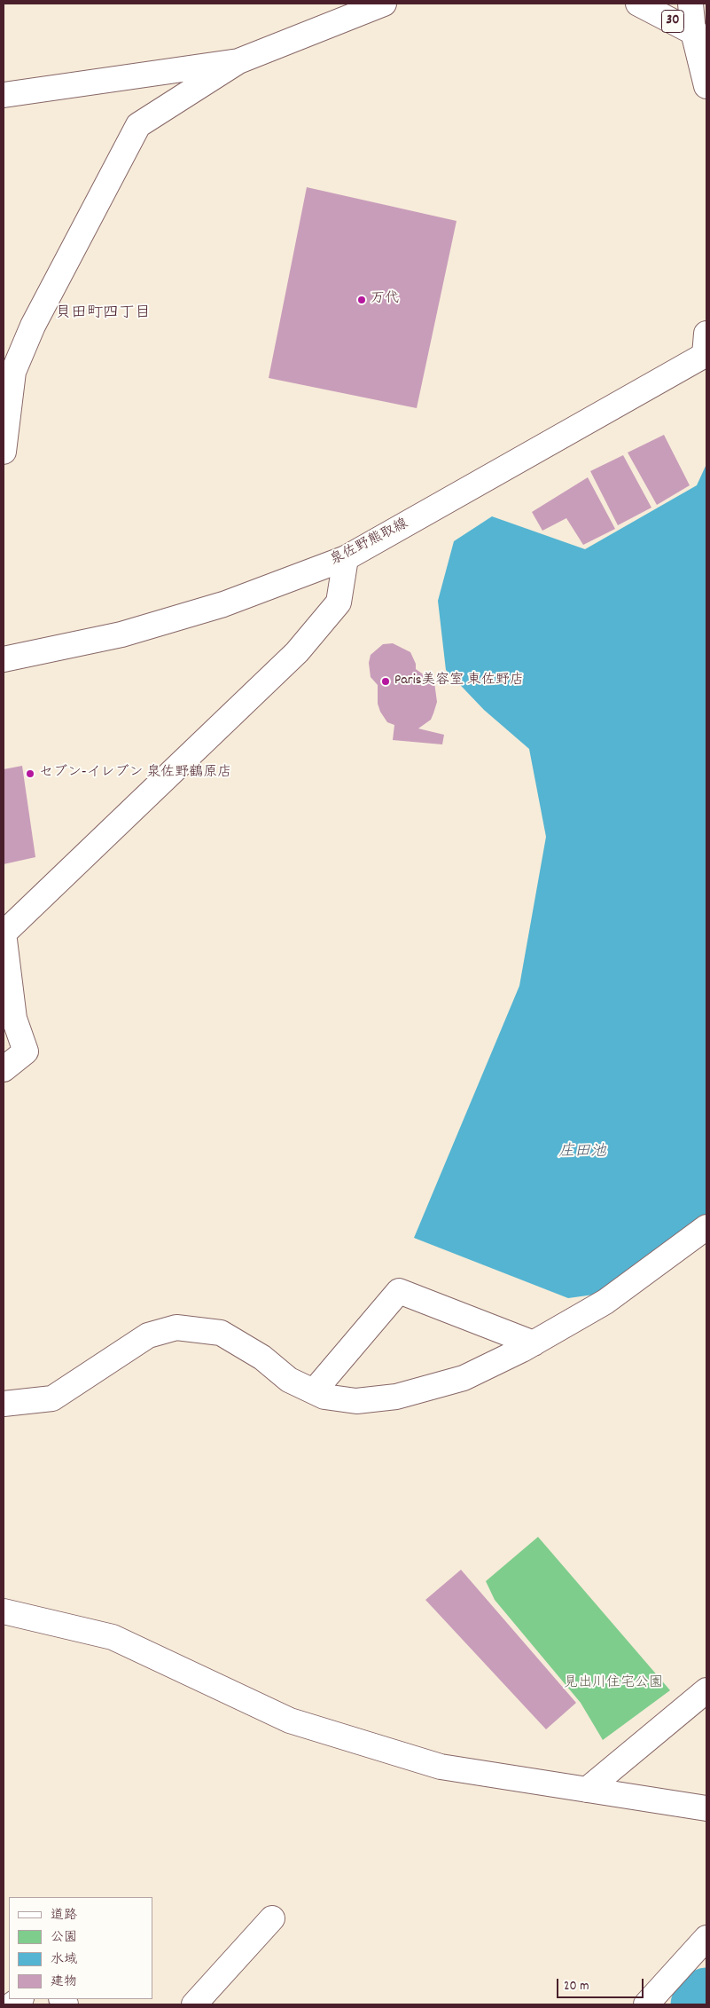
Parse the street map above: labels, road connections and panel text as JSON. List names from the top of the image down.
{
  "streets": {
    "street": ["30", "泉佐野熊取線"]
  },
  "districts": ["貝田町四丁目"],
  "water": ["庄田池"],
  "parks": ["見出川住宅公園"],
  "places": ["万代", "Paris美容室 東佐野店", "セブン-イレブン 泉佐野鶴原店"],
  "legend": [
    "道路",
    "公園",
    "水域",
    "建物"
  ],
  "scale_bar": "20 m"
}
